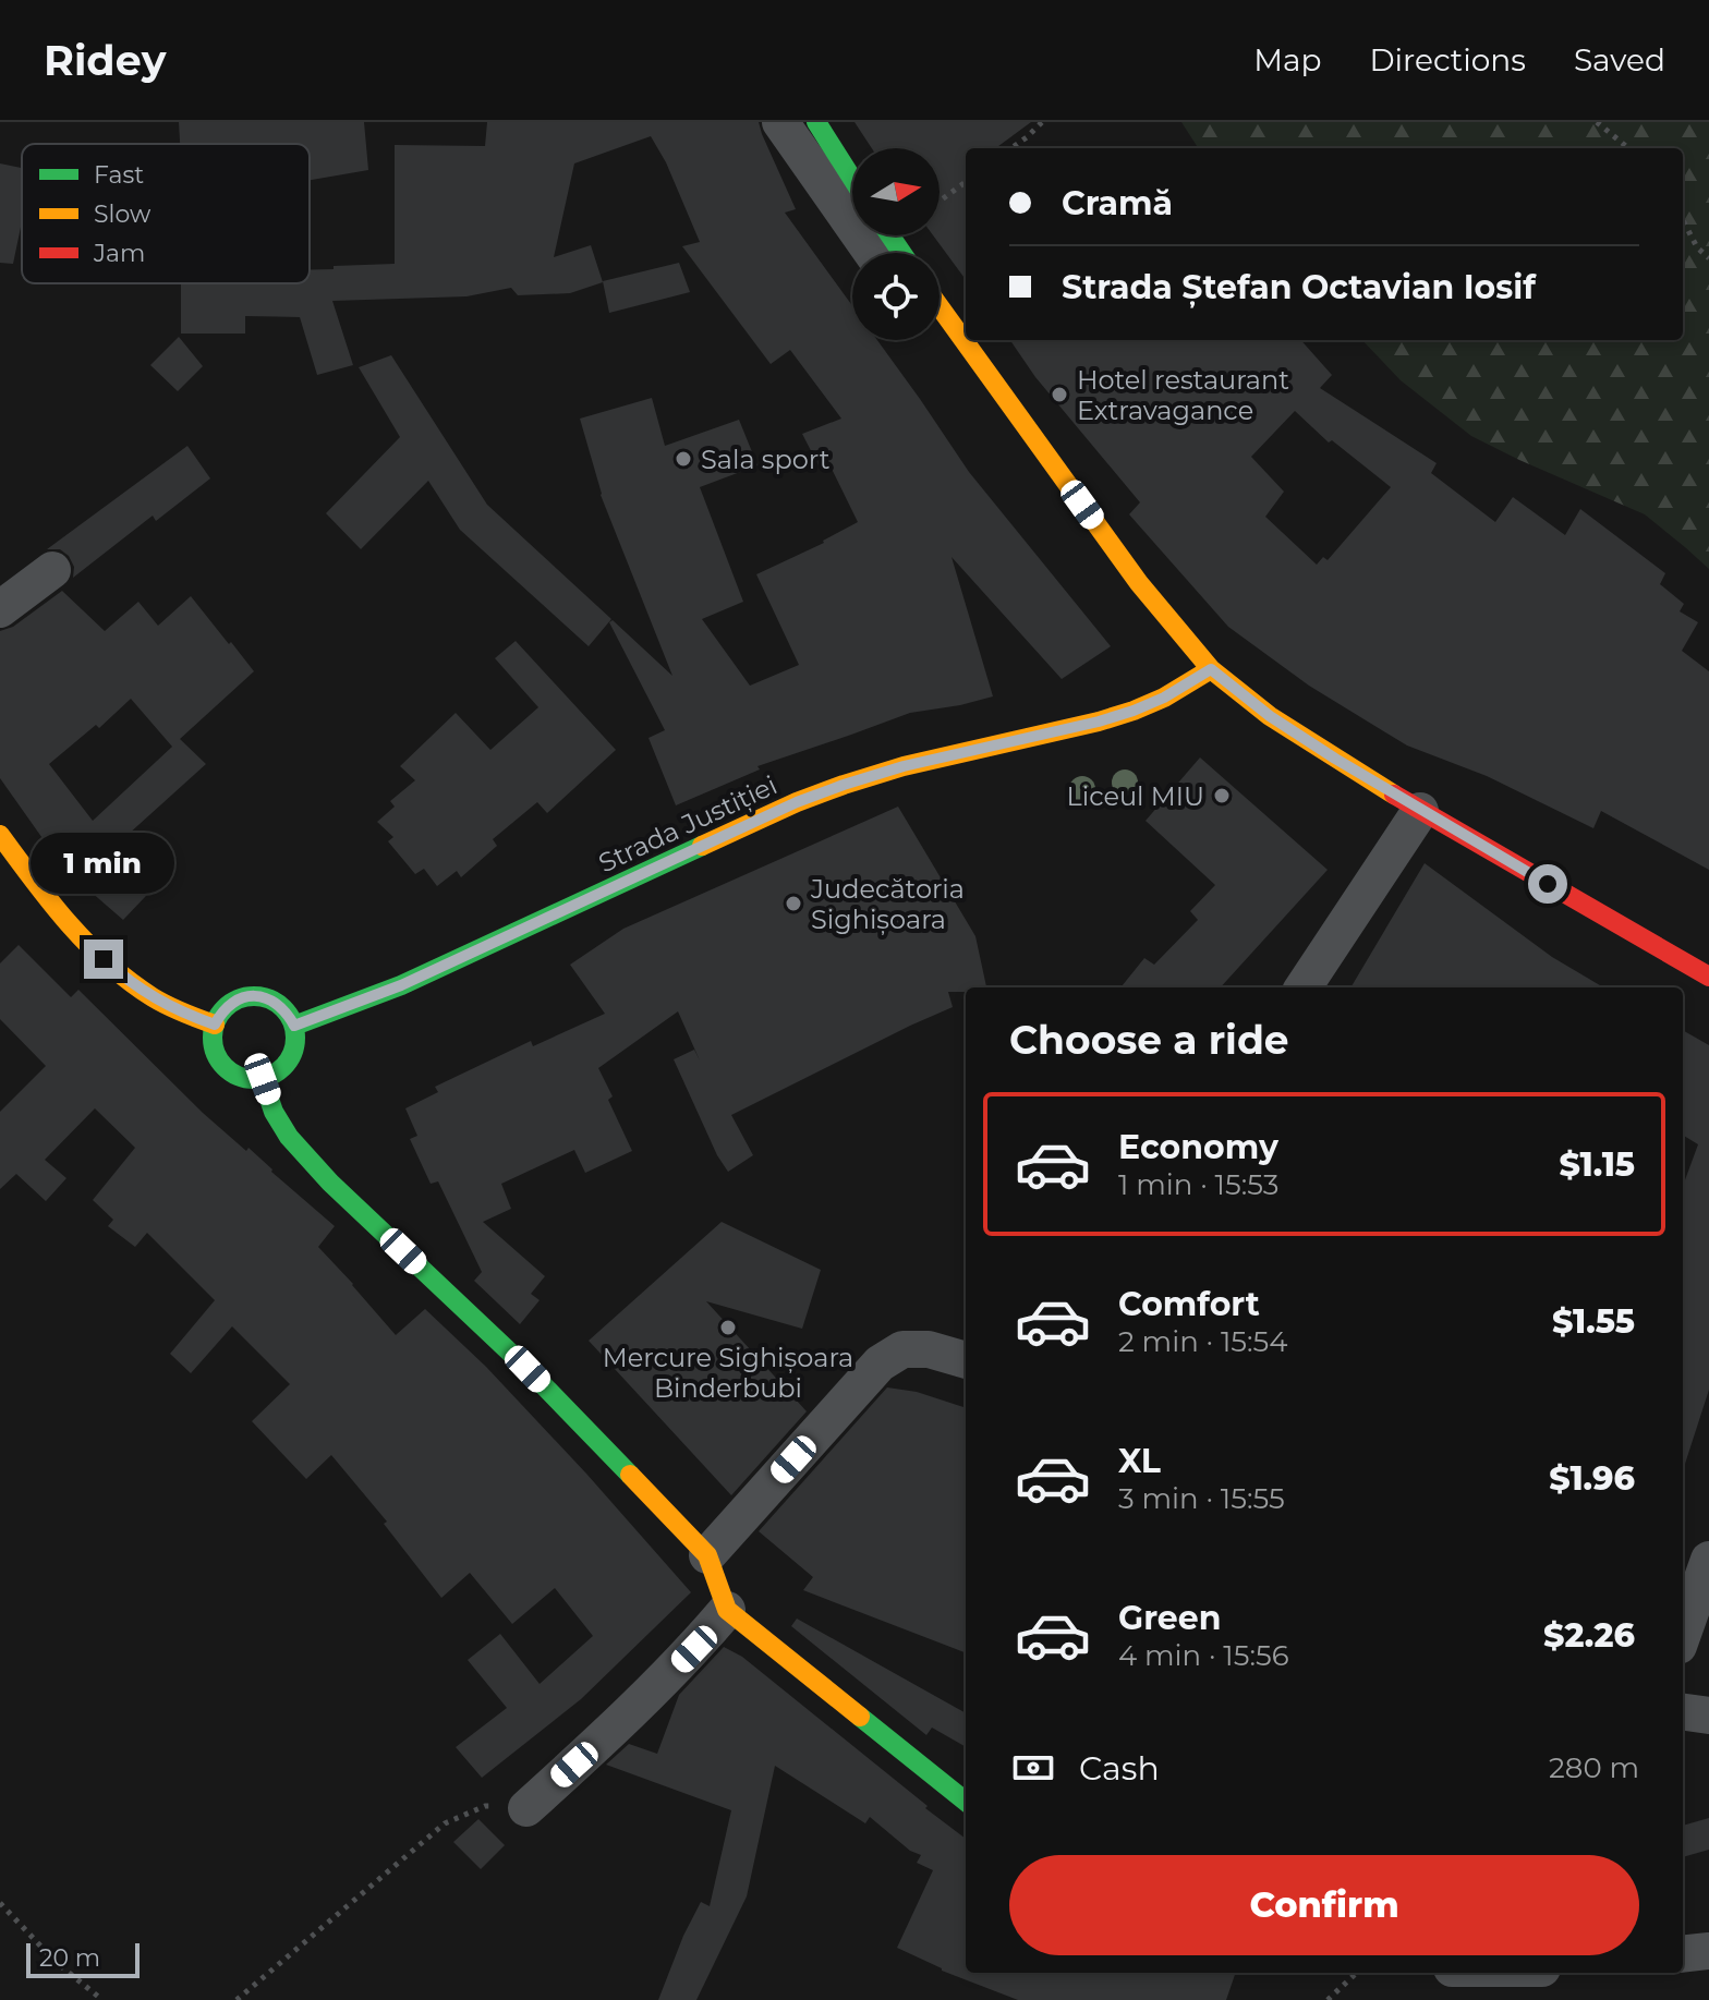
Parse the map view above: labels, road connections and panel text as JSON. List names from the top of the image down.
{
  "streets": {
    "main road": ["Strada Justiției"]
  },
  "places": [
    "Hotel restaurant Extravagance",
    "Sala sport",
    "Liceul MIU",
    "Judecătoria Sighișoara",
    "Mercure Sighișoara Binderbubi"
  ],
  "legend": ["Fast", "Slow", "Jam"],
  "scale_bar": "20 m",
  "north": "right",
  "page": {
    "header": "Ridey",
    "nav": ["Map", "Directions", "Saved"],
    "banner": ["Cramă", "Strada Ștefan Octavian Iosif"],
    "bubble": "1 min",
    "heading": "Choose a ride",
    "list": [
      {
        "name": "Economy",
        "note": "1 min · 15:53",
        "value": "$1.15"
      },
      {
        "name": "Comfort",
        "note": "2 min · 15:54",
        "value": "$1.55"
      },
      {
        "name": "XL",
        "note": "3 min · 15:55",
        "value": "$1.96"
      },
      {
        "name": "Green",
        "note": "4 min · 15:56",
        "value": "$2.26"
      }
    ],
    "pay": ["Cash", "280 m"],
    "buttons": "Confirm",
    "scale": "20 m"
  }
}
